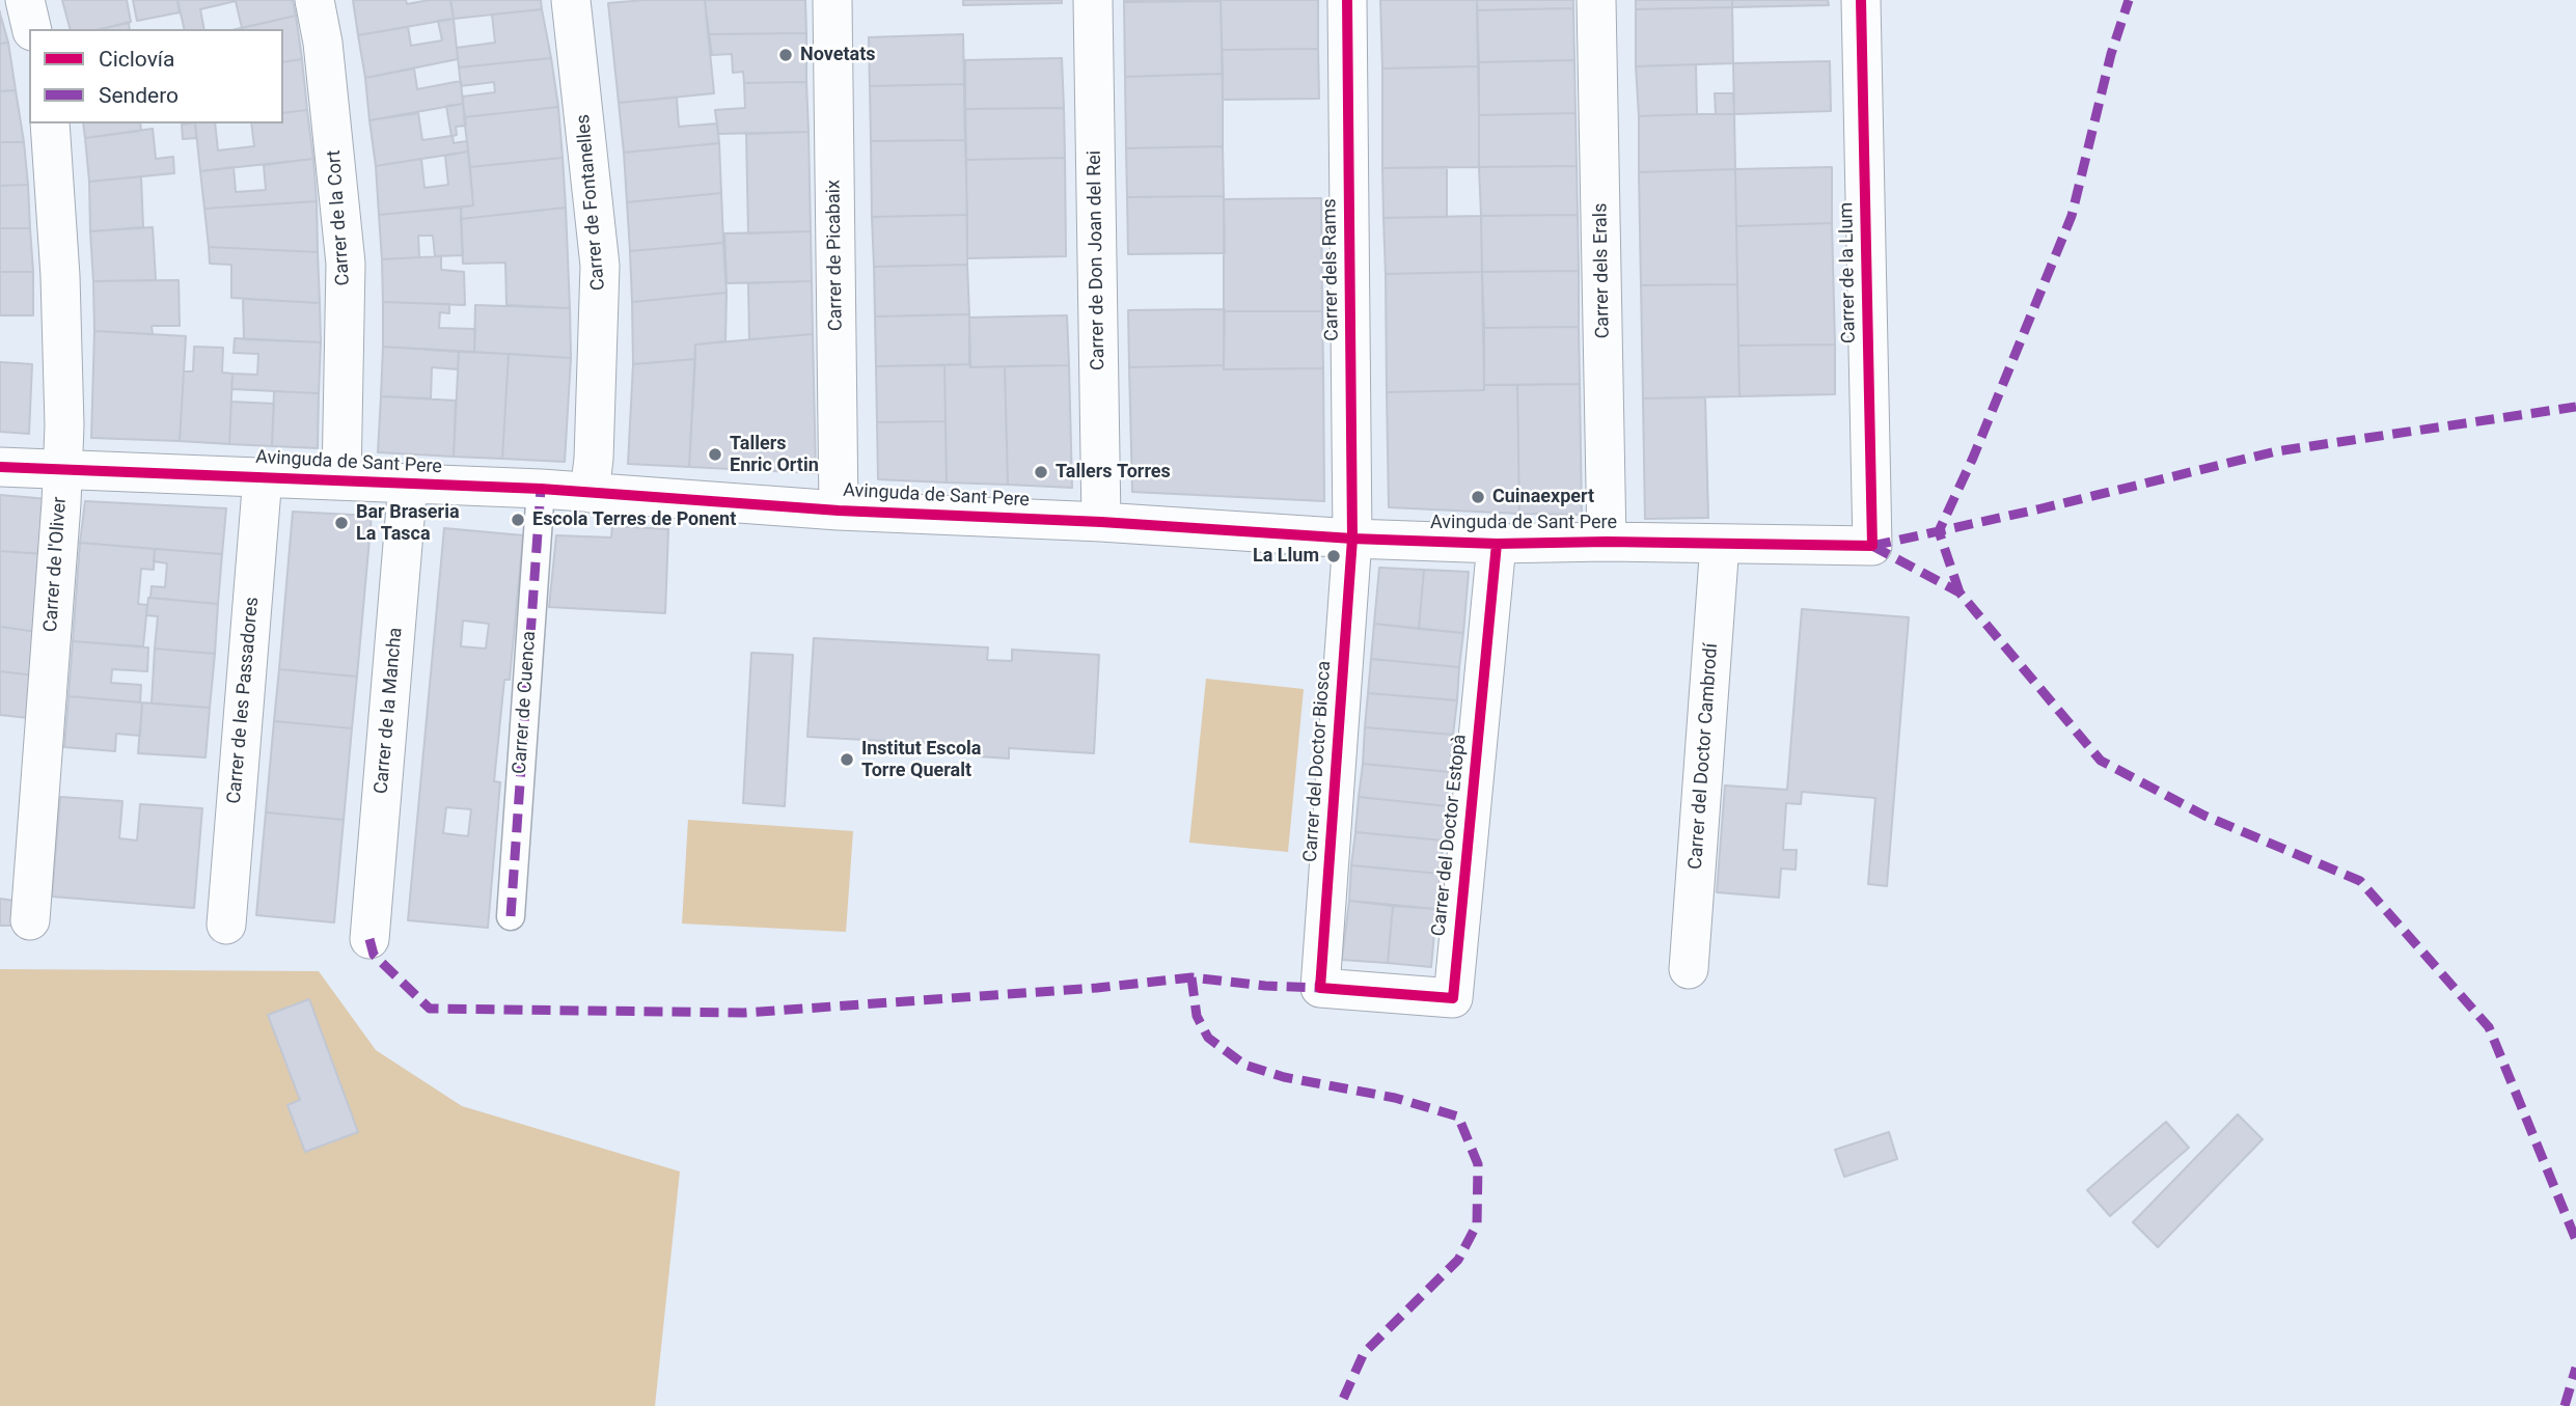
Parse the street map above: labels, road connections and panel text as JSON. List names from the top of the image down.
{
  "streets": {
    "street": [
      "Carrer de Fontanelles",
      "Carrer de la Cort",
      "Carrer de Picabaix",
      "Carrer de Don Joan del Rei",
      "Carrer dels Rams",
      "Carrer dels Erals",
      "Carrer de la Llum",
      "Avinguda de Sant Pere",
      "Carrer de l'Oliver",
      "Carrer de les Passadores",
      "Carrer de Cuenca",
      "Carrer de la Mancha",
      "Carrer del Doctor Cambrodí",
      "Carrer del Doctor Biosca",
      "Carrer del Doctor Estopà"
    ]
  },
  "crossings": [
    ["Carrer de Fontanelles", "Avinguda de Sant Pere"],
    ["Carrer de la Cort", "Avinguda de Sant Pere"],
    ["Carrer de Picabaix", "Avinguda de Sant Pere"],
    ["Carrer de Don Joan del Rei", "Avinguda de Sant Pere"],
    ["Carrer dels Rams", "Avinguda de Sant Pere"],
    ["Carrer dels Rams", "Carrer del Doctor Biosca"],
    ["Carrer dels Erals", "Avinguda de Sant Pere"],
    ["Carrer de la Llum", "Avinguda de Sant Pere"],
    ["Avinguda de Sant Pere", "Carrer de l'Oliver"],
    ["Avinguda de Sant Pere", "Carrer de les Passadores"],
    ["Avinguda de Sant Pere", "Carrer de Cuenca"],
    ["Avinguda de Sant Pere", "Carrer de la Mancha"],
    ["Avinguda de Sant Pere", "Carrer del Doctor Cambrodí"],
    ["Avinguda de Sant Pere", "Carrer del Doctor Biosca"],
    ["Avinguda de Sant Pere", "Carrer del Doctor Estopà"],
    ["Carrer del Doctor Biosca", "Carrer del Doctor Estopà"]
  ],
  "places": [
    "Novetats",
    "Tallers Enric Ortin",
    "Tallers Torres",
    "Cuinaexpert",
    "Escola Terres de Ponent",
    "Bar Braseria La Tasca",
    "La Llum",
    "Institut Escola Torre Queralt"
  ],
  "legend": ["Ciclovía", "Sendero"]
}
